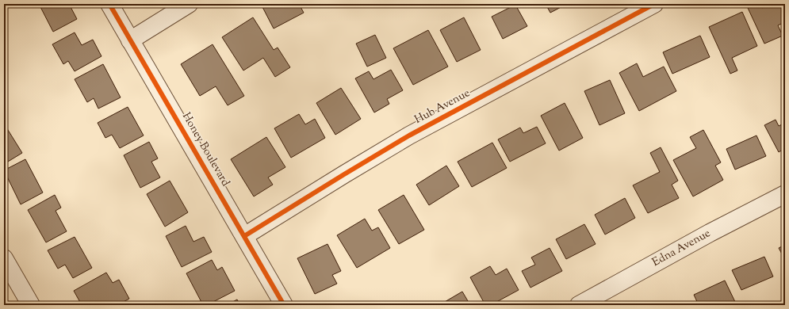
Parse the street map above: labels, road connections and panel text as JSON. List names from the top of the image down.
{
  "streets": {
    "street": ["Hub Avenue", "Honey Boulevard", "Edna Avenue"]
  },
  "crossings": [
    ["Hub Avenue", "Honey Boulevard"]
  ]
}
